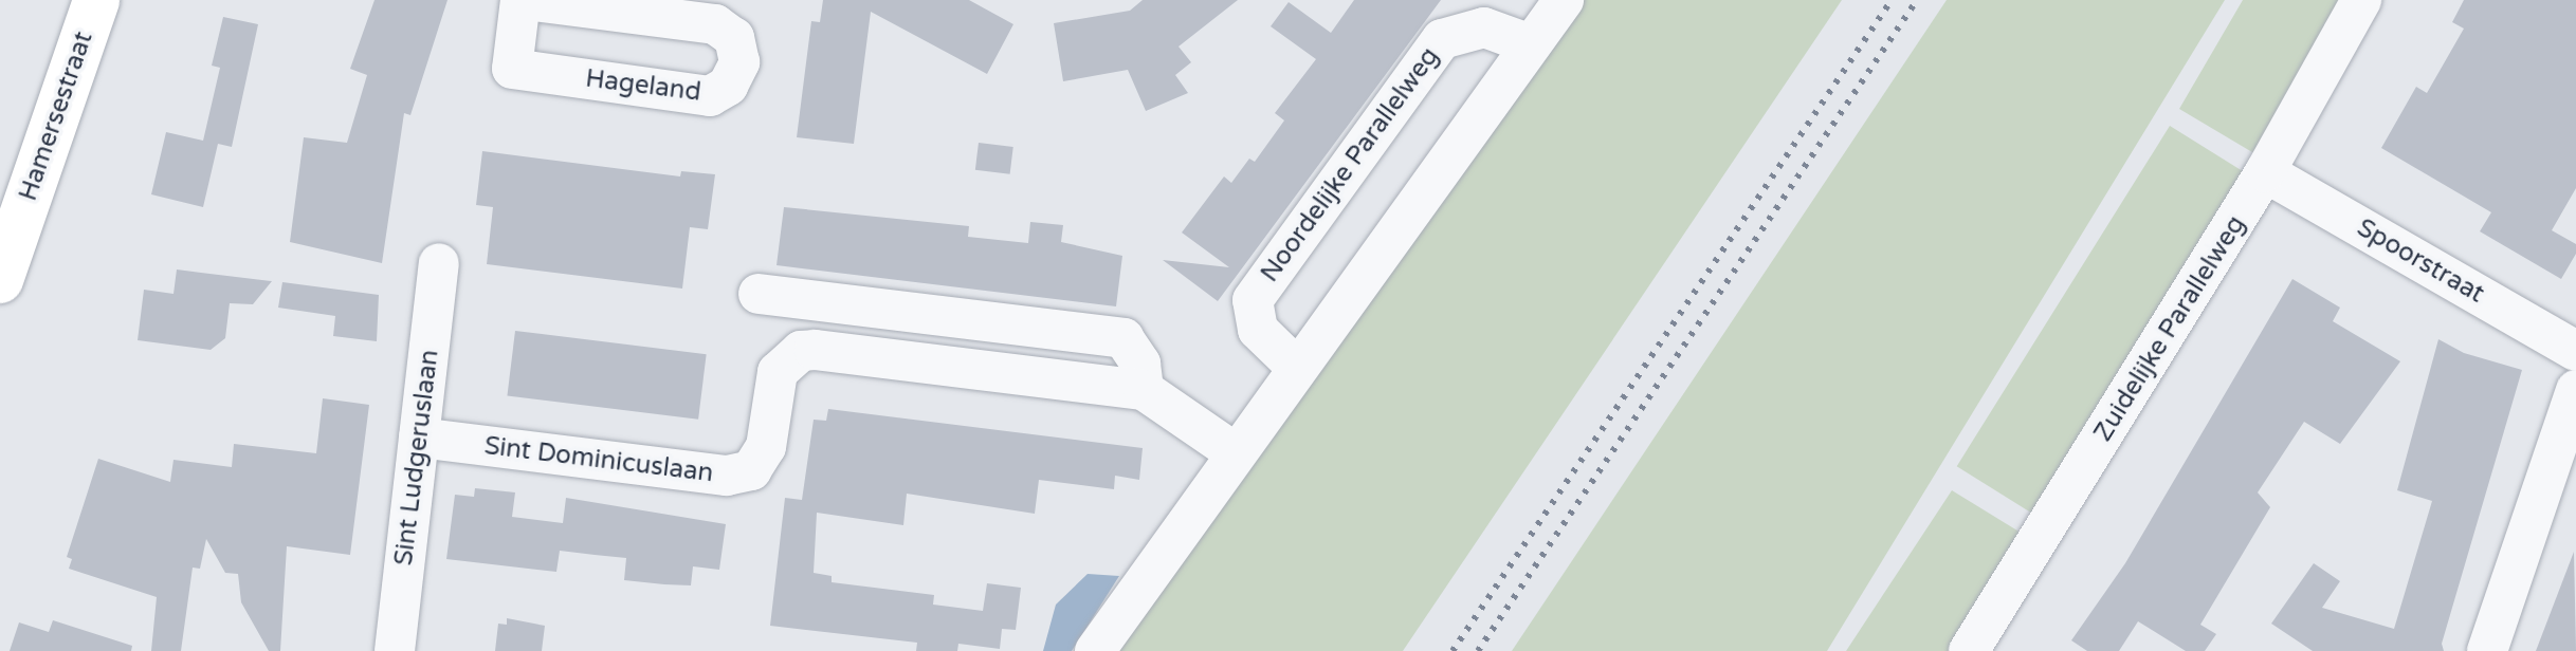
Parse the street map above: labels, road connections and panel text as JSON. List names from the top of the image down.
{
  "streets": {
    "main road": ["Hamersestraat"],
    "street": [
      "Hageland",
      "Noordelijke Parallelweg",
      "Spoorstraat",
      "Zuidelijke Parallelweg",
      "Sint Ludgeruslaan",
      "Sint Dominicuslaan"
    ]
  },
  "crossings": [
    ["Spoorstraat", "Zuidelijke Parallelweg"],
    ["Sint Ludgeruslaan", "Sint Dominicuslaan"]
  ]
}
